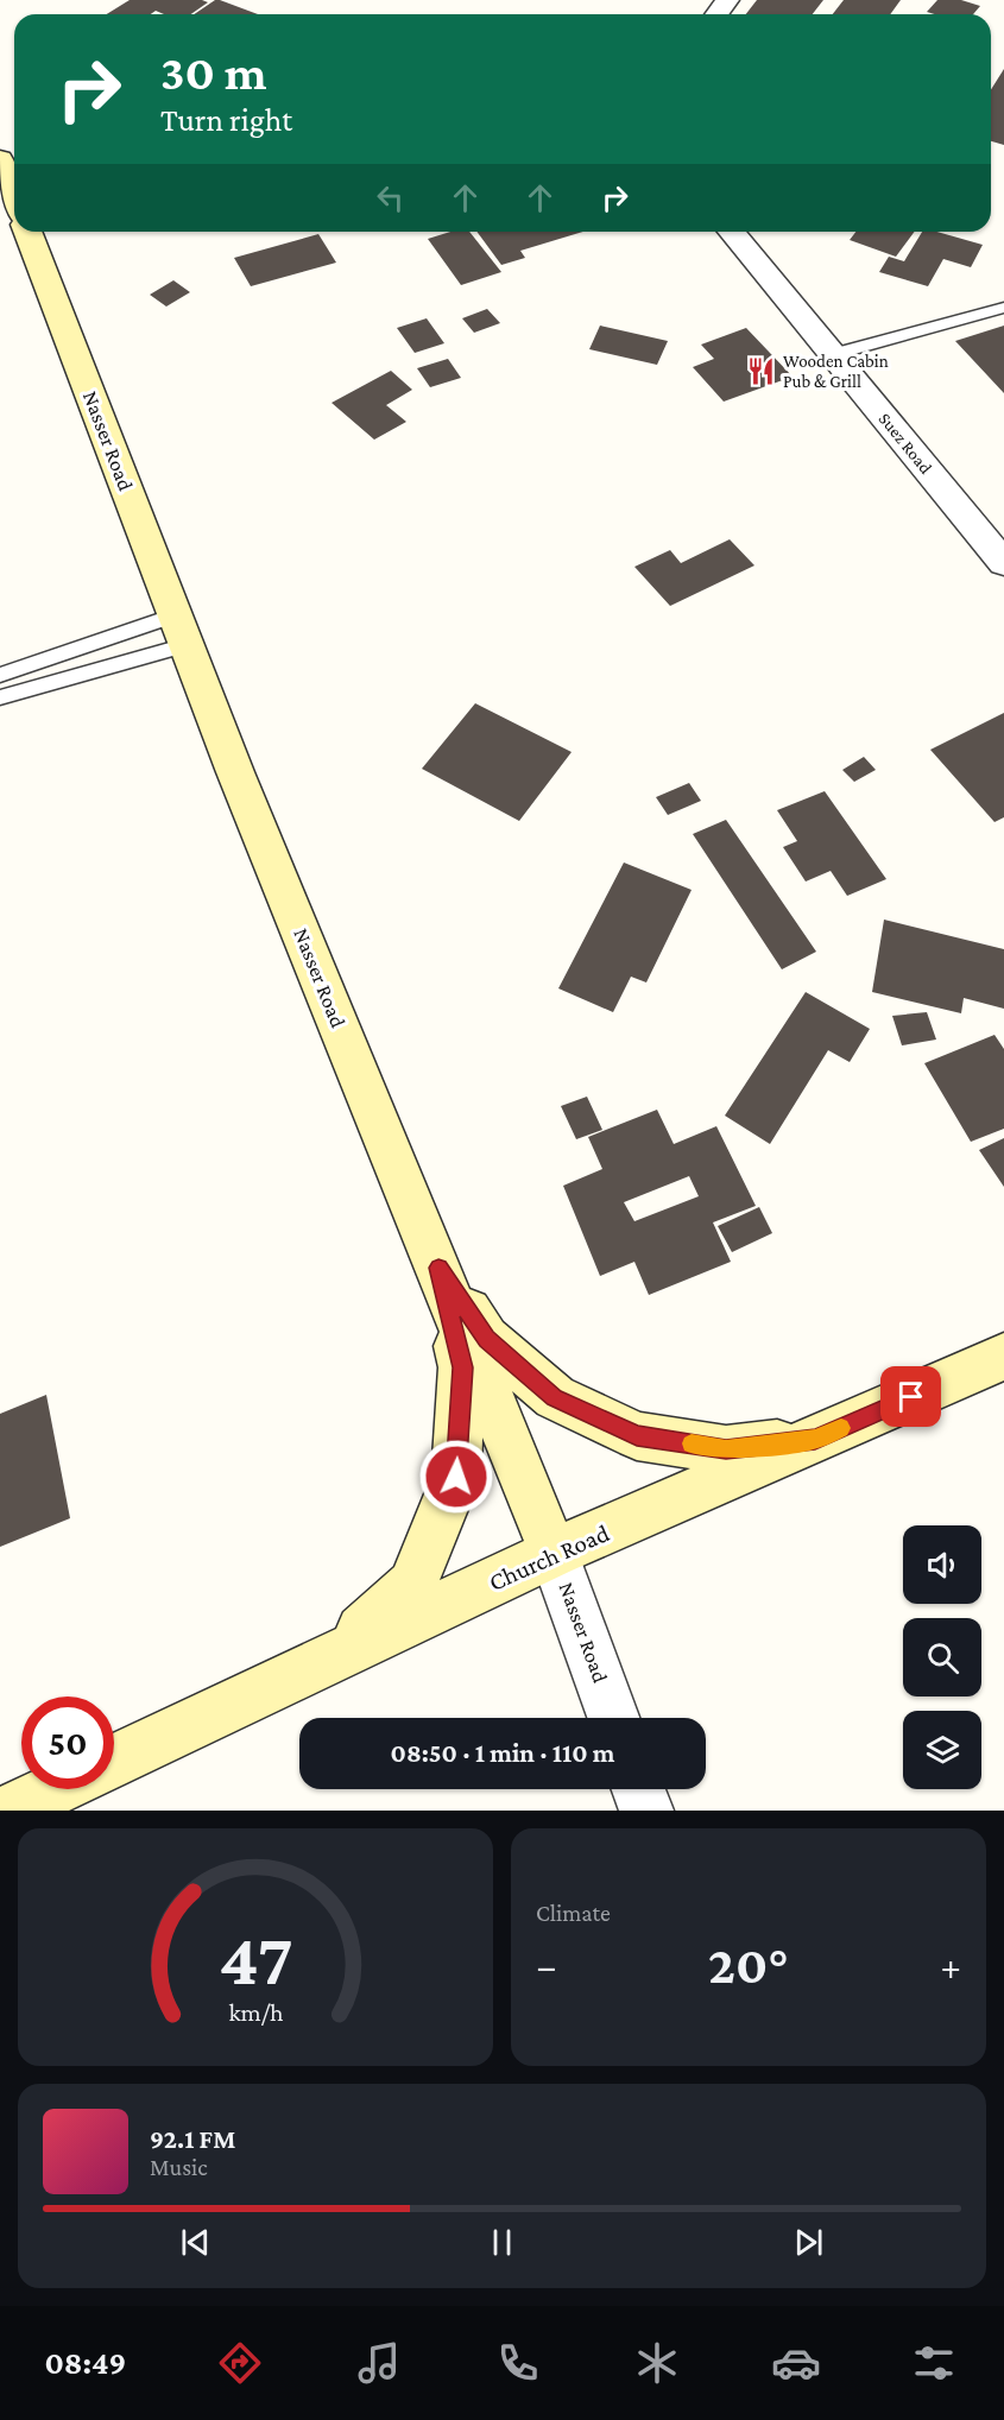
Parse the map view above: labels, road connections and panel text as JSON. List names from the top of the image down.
{
  "streets": {
    "main road": ["Nasser Road", "Church Road"],
    "street": ["Suez Road"]
  },
  "crossings": [
    ["Nasser Road", "Church Road"]
  ],
  "places": {
    "restaurant": ["Wooden Cabin Pub & Grill"]
  },
  "page": {
    "turn": ["30 m", "Turn right"],
    "limit": "50",
    "trip": "08:50 · 1 min · 110 m",
    "tile": "Climate",
    "heat": ["−", "20°", "+"],
    "song": ["92.1 FM", "Music"],
    "tabs": "08:49",
    "gauge": ["47", "km/h"]
  }
}
